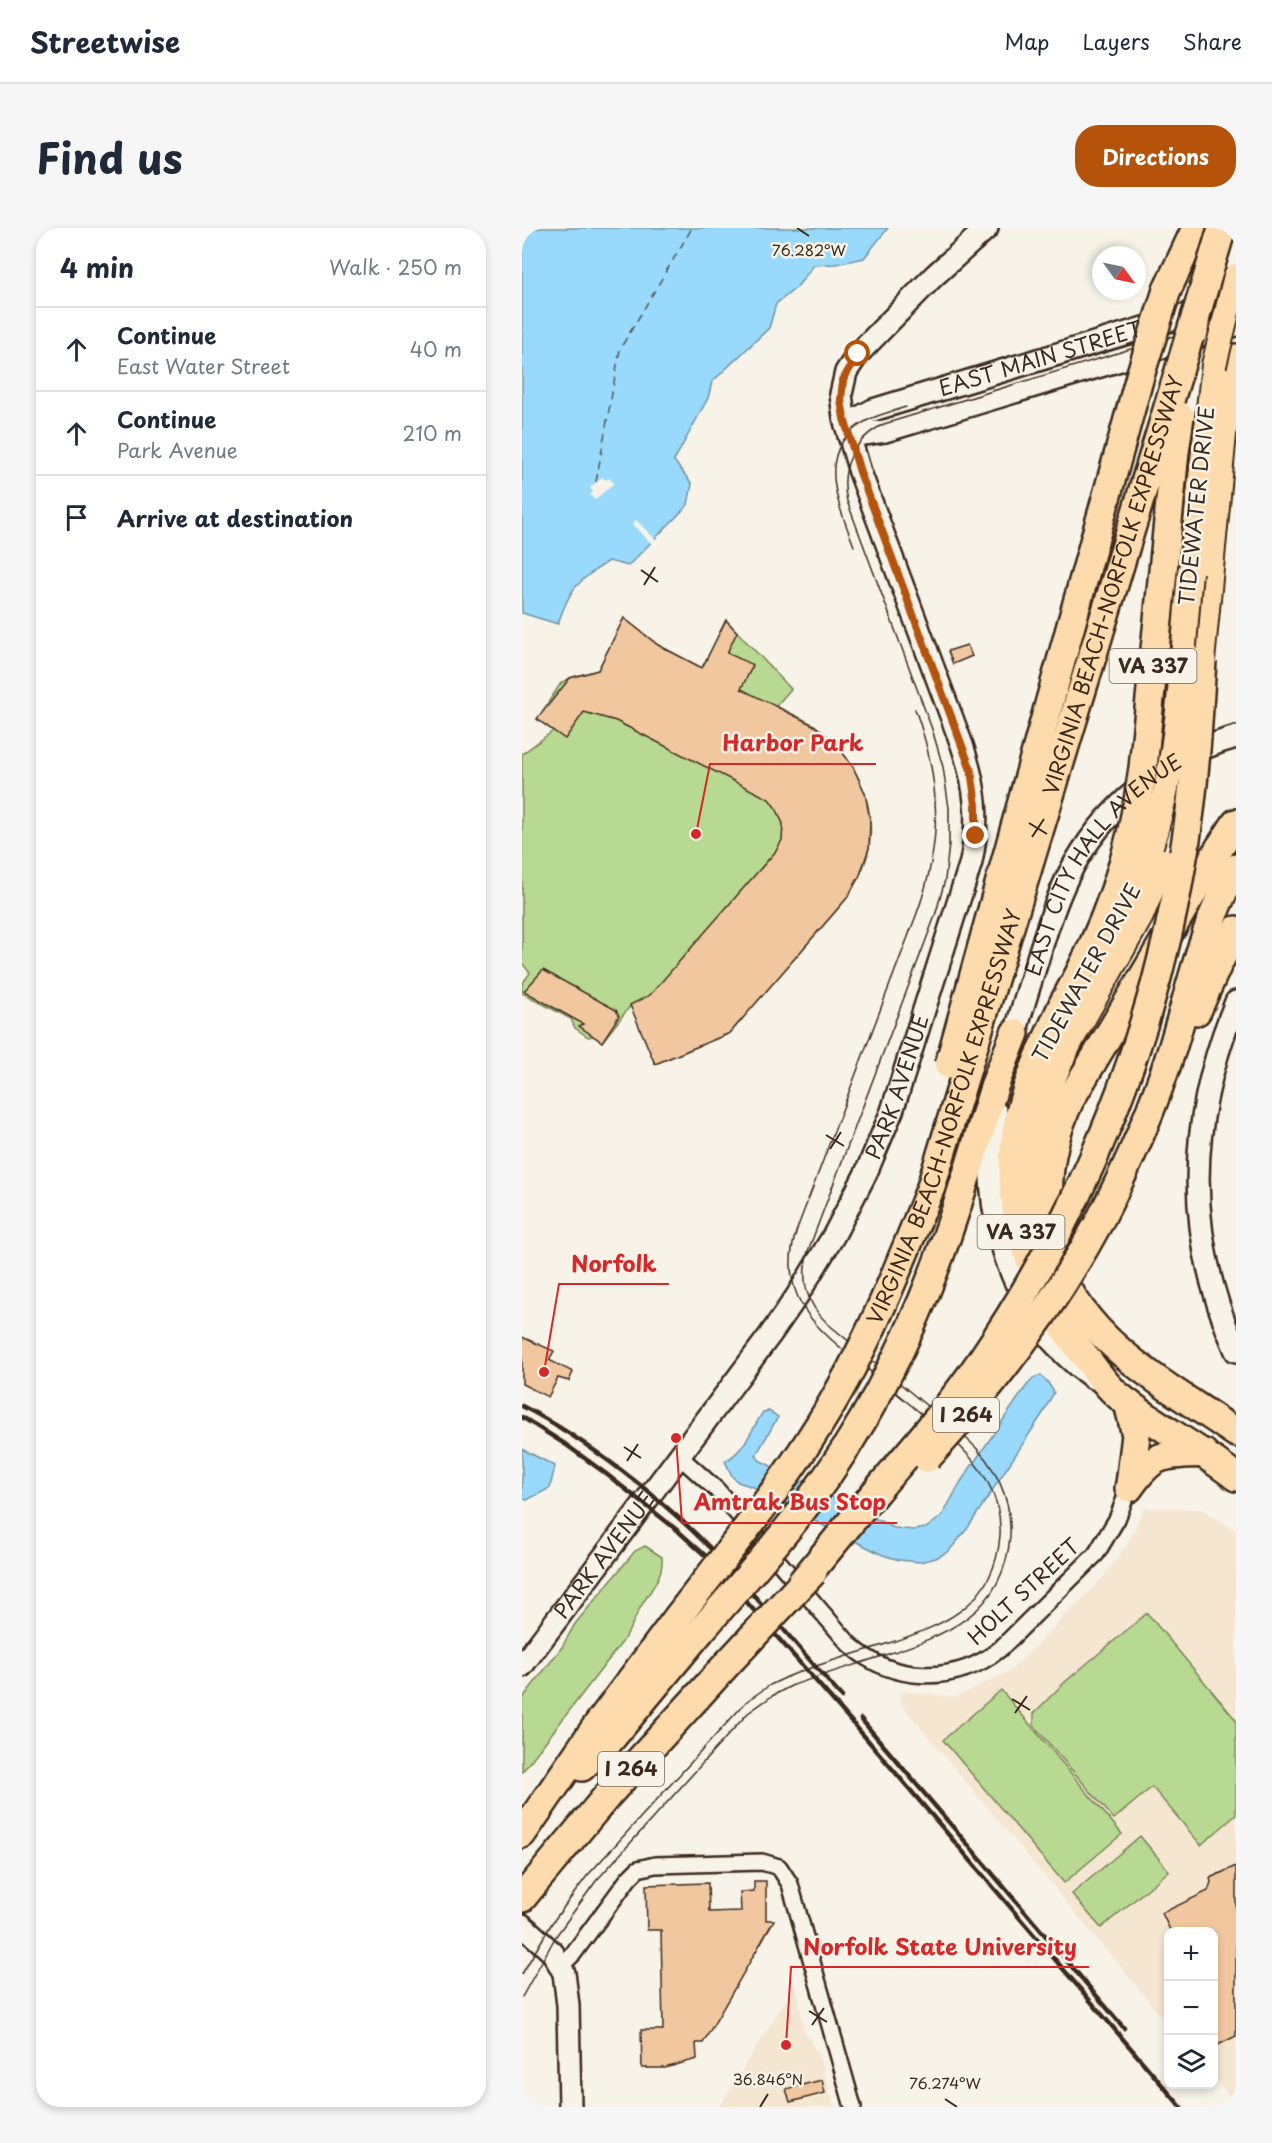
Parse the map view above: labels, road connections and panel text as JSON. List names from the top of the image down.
{
  "streets": {
    "highway": [
      "TIDEWATER DRIVE",
      "VIRGINIA BEACH-NORFOLK EXPRESSWAY",
      "VA 337",
      "I 264"
    ],
    "main road": ["EAST MAIN STREET", "EAST CITY HALL AVENUE", "PARK AVENUE"],
    "street": ["HOLT STREET"]
  },
  "crossings": [
    ["EAST MAIN STREET", "PARK AVENUE"],
    ["TIDEWATER DRIVE", "VA 337"],
    ["TIDEWATER DRIVE", "EAST CITY HALL AVENUE"],
    ["VIRGINIA BEACH-NORFOLK EXPRESSWAY", "VA 337"],
    ["VIRGINIA BEACH-NORFOLK EXPRESSWAY", "I 264"],
    ["VA 337", "I 264"],
    ["PARK AVENUE", "HOLT STREET"]
  ],
  "places": [
    "Harbor Park",
    "Norfolk",
    "Amtrak Bus Stop",
    "Norfolk State University"
  ],
  "north": "bottom right",
  "page": {
    "header": "Streetwise",
    "nav": ["Map", "Layers", "Share"],
    "title": "Find us",
    "buttons": "Directions",
    "heading": ["4 min", "Walk · 250 m"],
    "list": [
      ["Continue", "East Water Street", "40 m"],
      ["Continue", "Park Avenue", "210 m"],
      "Arrive at destination"
    ],
    "map_buttons": ["+", "−"]
  },
  "coordinates": ["76.282°W", "36.846°N", "76.274°W"]
}
